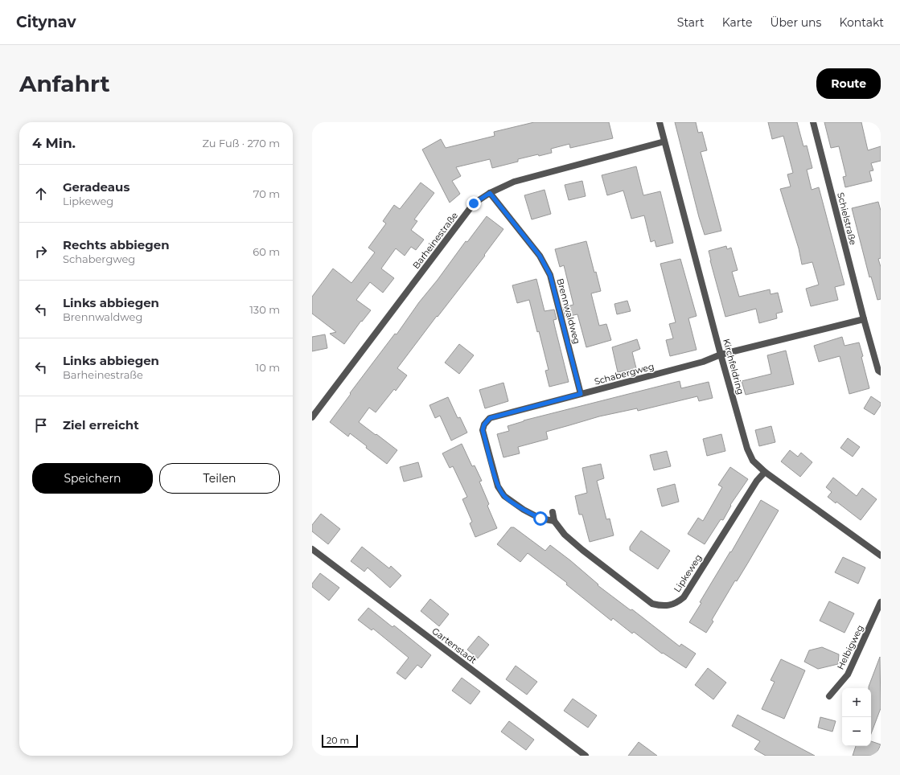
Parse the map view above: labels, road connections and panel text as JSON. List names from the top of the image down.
{
  "streets": {
    "street": [
      "Schielstraße",
      "Barheinestraße",
      "Brennwaldweg",
      "Kirchfeldring",
      "Schabergweg",
      "Lipkeweg",
      "Gartenstadt",
      "Helbigweg"
    ]
  },
  "crossings": [
    ["Barheinestraße", "Brennwaldweg"],
    ["Barheinestraße", "Kirchfeldring"],
    ["Brennwaldweg", "Schabergweg"],
    ["Kirchfeldring", "Schabergweg"],
    ["Kirchfeldring", "Lipkeweg"],
    ["Schabergweg", "Lipkeweg"]
  ],
  "scale_bar": "20 m",
  "page": {
    "header": "Citynav",
    "nav": [
      "Start",
      "Karte",
      "Über uns",
      "Kontakt"
    ],
    "buttons": [
      "Route",
      ["Speichern", "Teilen"]
    ],
    "title": "Anfahrt",
    "heading": ["4 Min.", "Zu Fuß · 270 m"],
    "list": [
      ["Geradeaus", "Lipkeweg", "70 m"],
      ["Rechts abbiegen", "Schabergweg", "60 m"],
      ["Links abbiegen", "Brennwaldweg", "130 m"],
      ["Links abbiegen", "Barheinestraße", "10 m"],
      "Ziel erreicht"
    ],
    "map_buttons": ["+", "−"],
    "scale": "20 m"
  }
}
